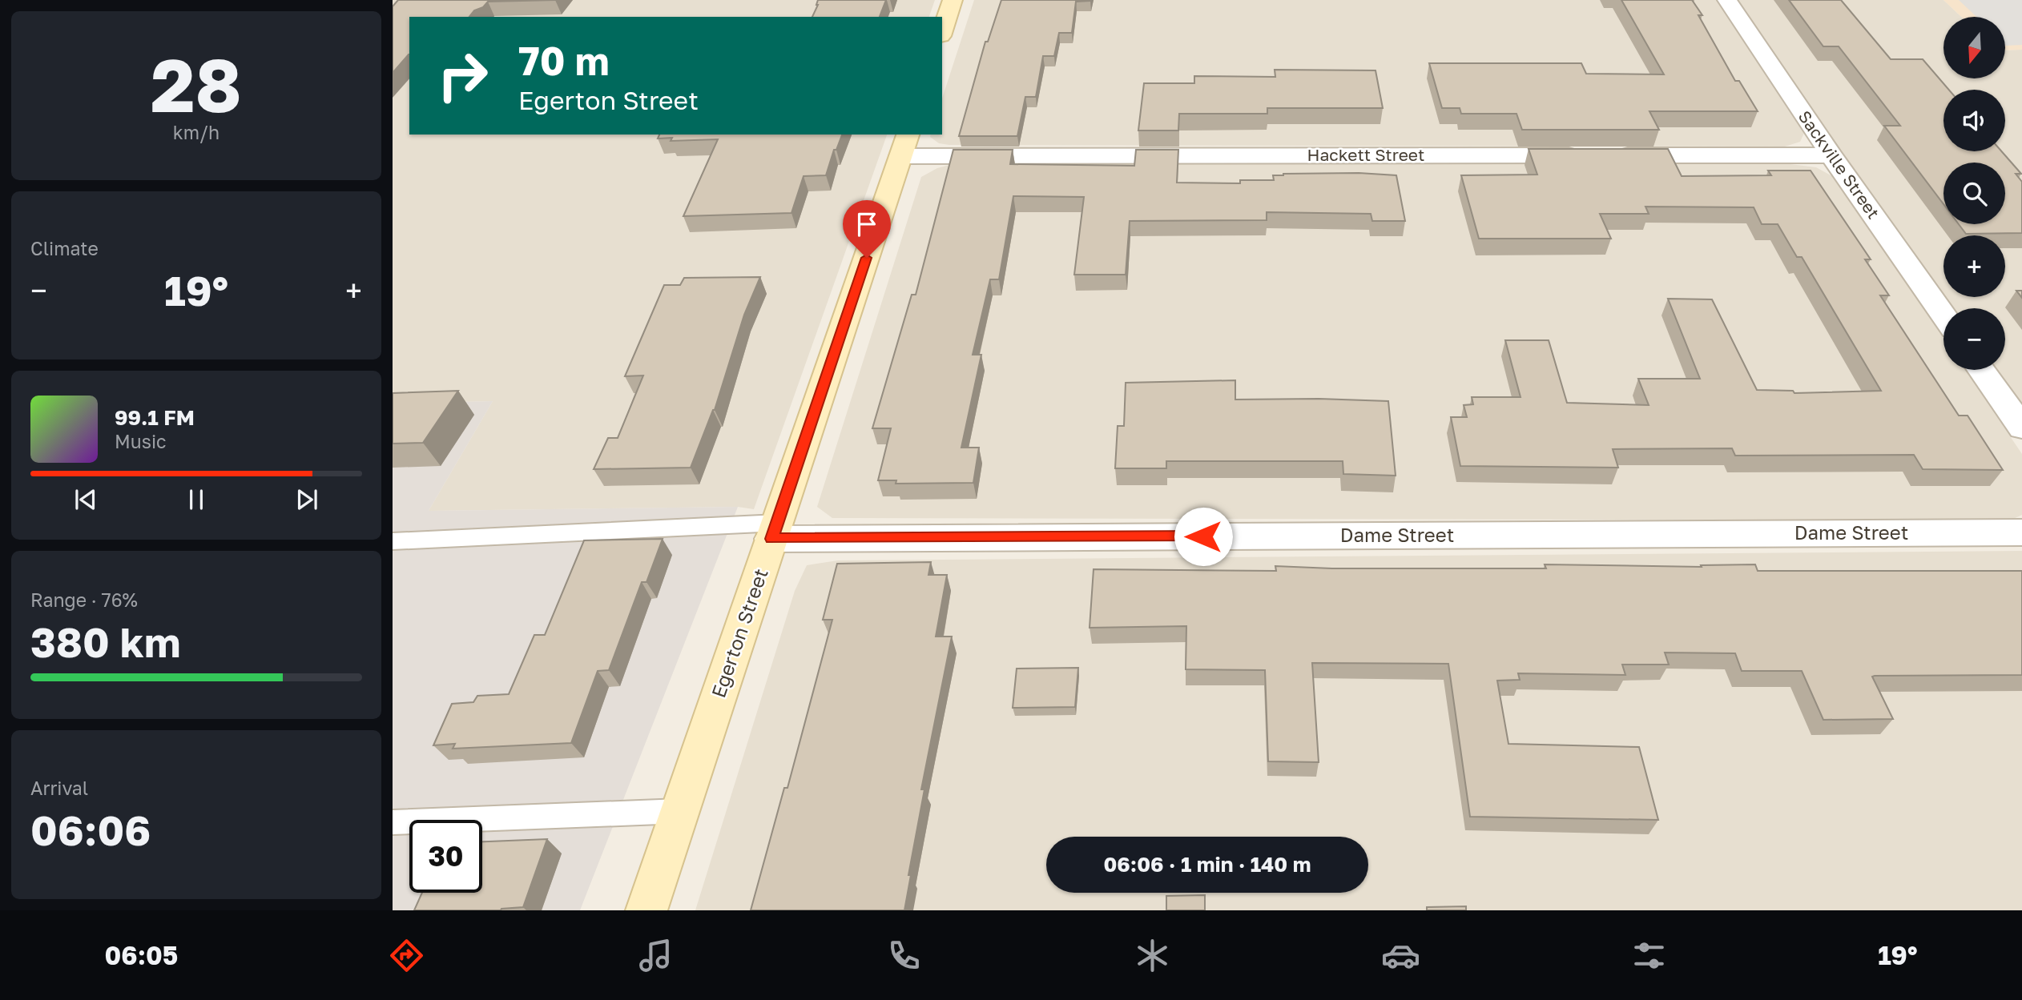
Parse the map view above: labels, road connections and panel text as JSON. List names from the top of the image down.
{
  "streets": {
    "street": [
      "Hackett Street",
      "Sackville Street",
      "Dame Street",
      "Egerton Street"
    ]
  },
  "crossings": [
    ["Hackett Street", "Sackville Street"],
    ["Hackett Street", "Egerton Street"],
    ["Dame Street", "Egerton Street"]
  ],
  "north": "bottom",
  "page": {
    "tile": [
      ["28", "km/h"],
      "Climate",
      ["Range · 76%", "380 km"],
      ["Arrival", "06:06"]
    ],
    "map_buttons": ["+", "−"],
    "turn": ["70 m", "Egerton Street"],
    "heat": ["−", "19°", "+"],
    "song": ["99.1 FM", "Music"],
    "limit": "30",
    "trip": "06:06 · 1 min · 140 m",
    "tabs": ["06:05", "19°"]
  }
}
